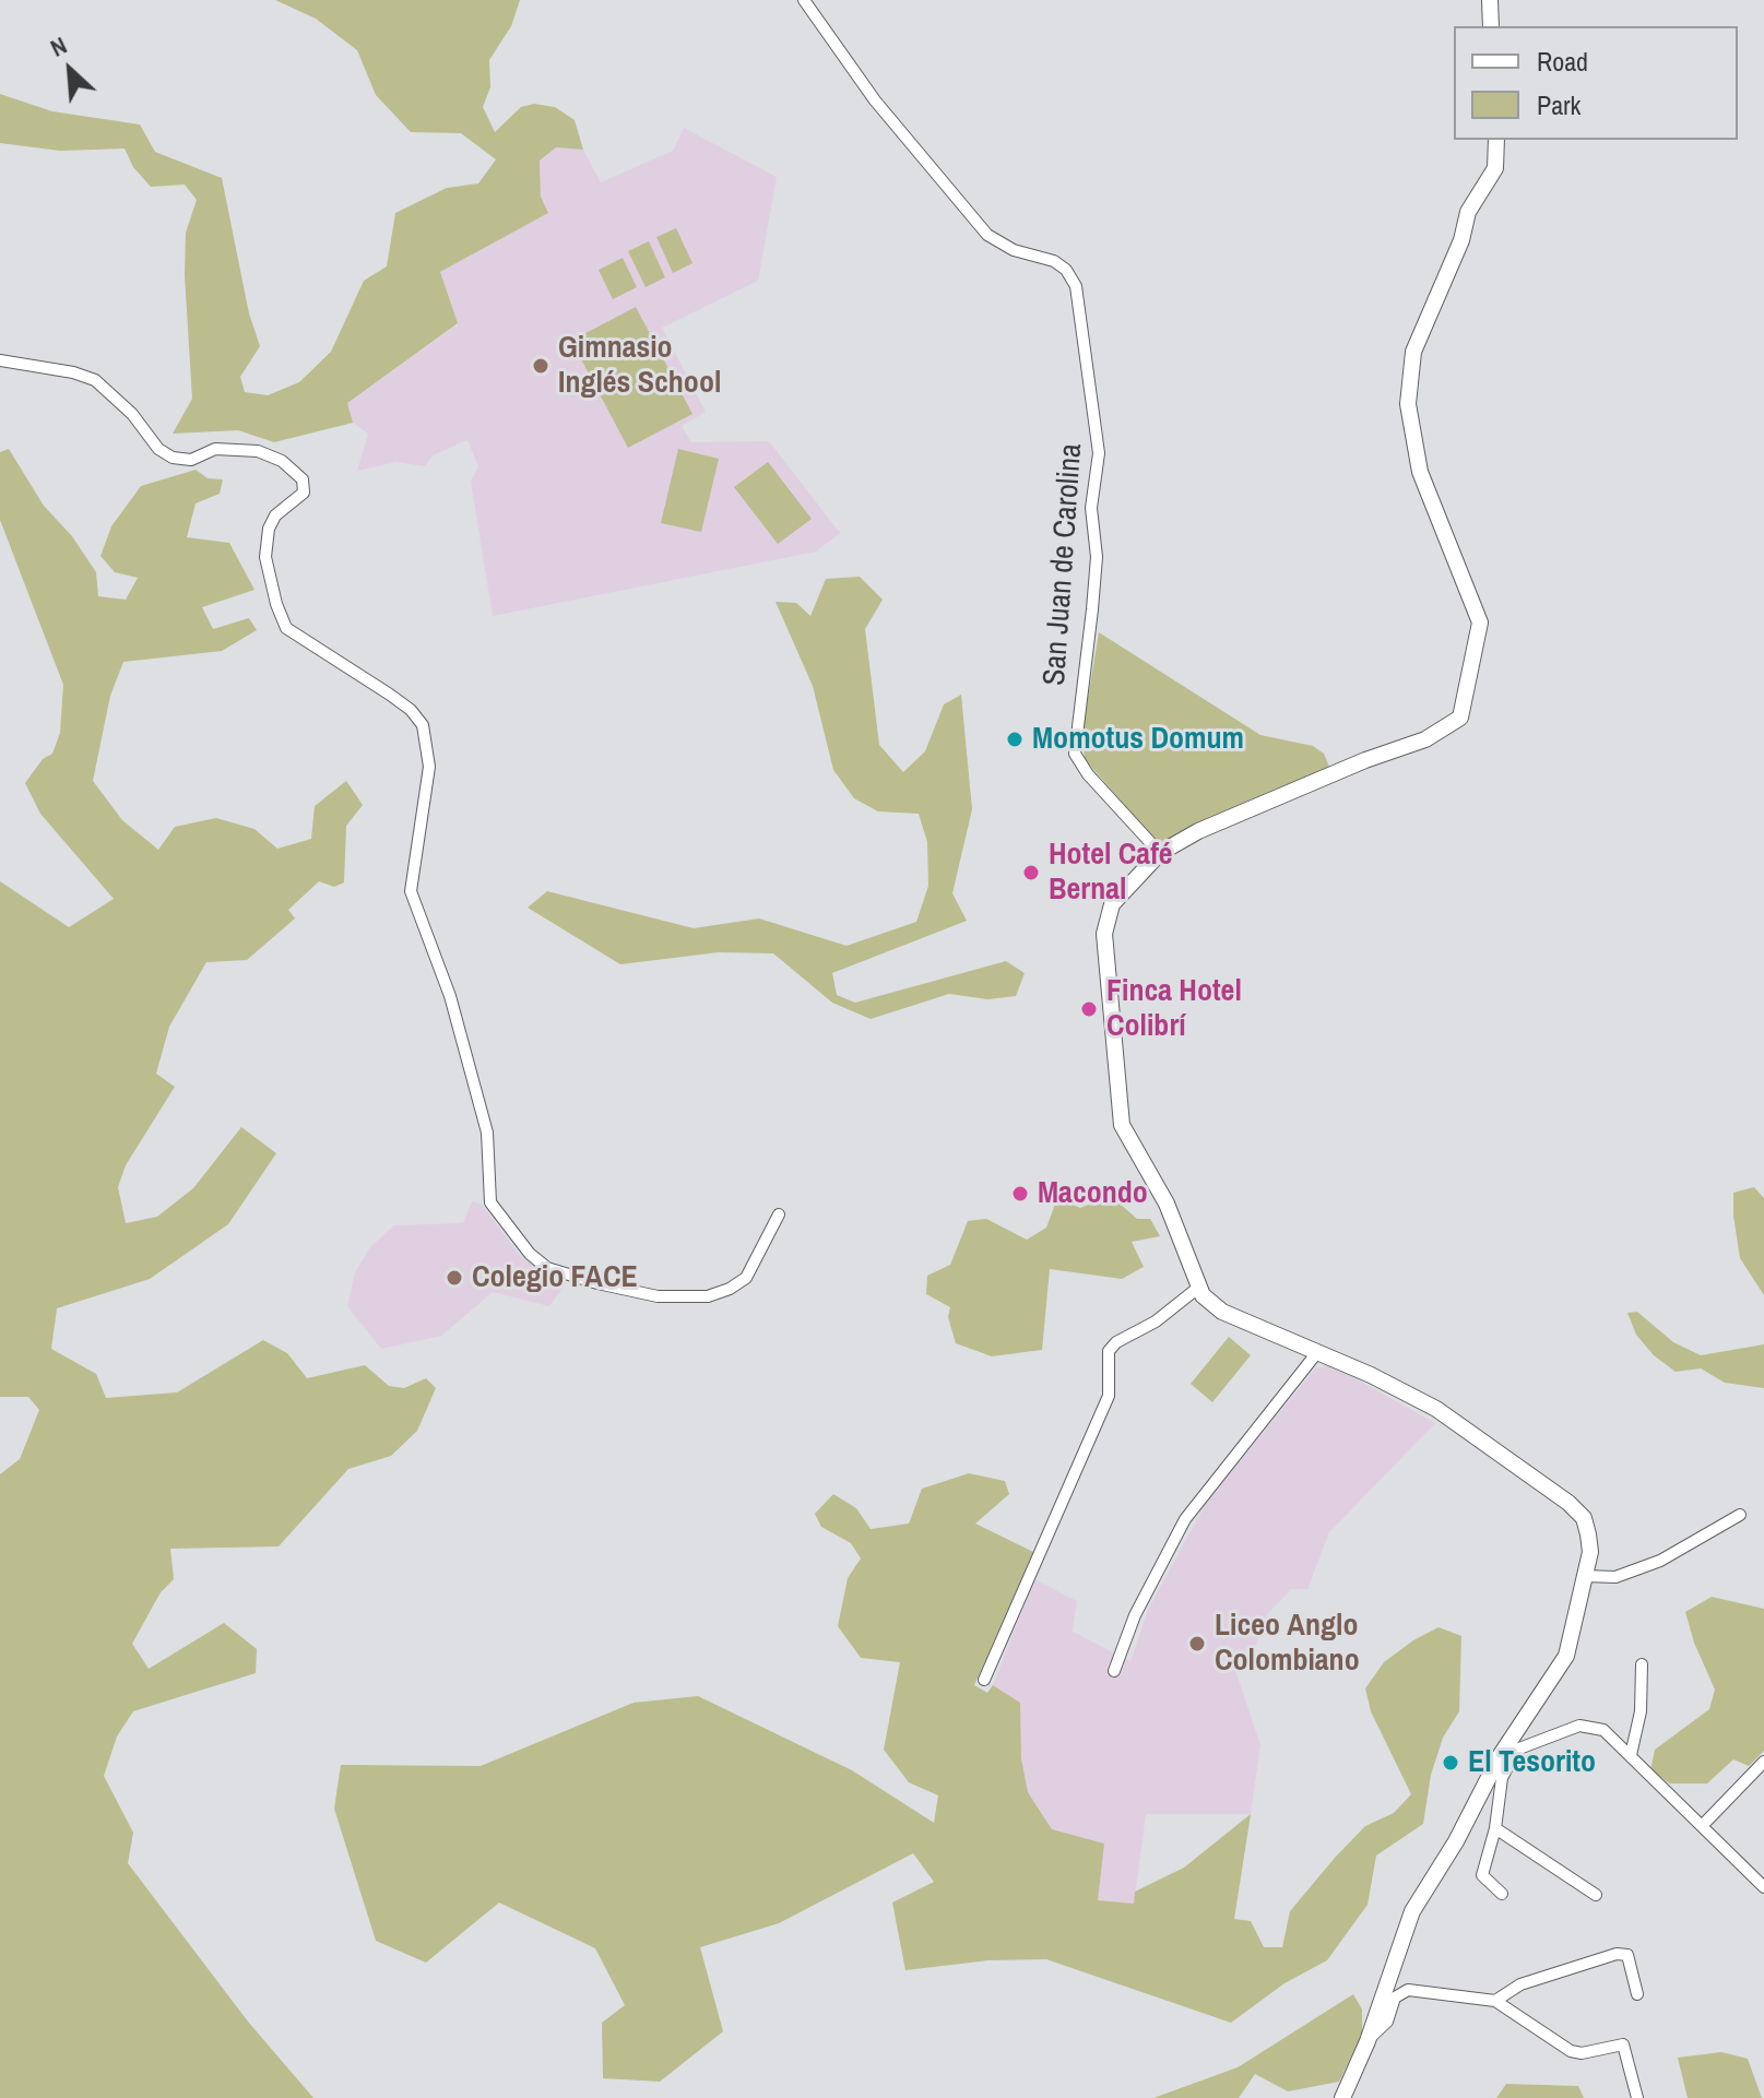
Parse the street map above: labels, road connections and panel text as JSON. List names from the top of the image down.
{
  "streets": {
    "street": ["San Juan de Carolina"]
  },
  "places": [
    "Gimnasio Inglés School",
    "Momotus Domum",
    "Hotel Café Bernal",
    "Finca Hotel Colibrí",
    "Macondo",
    "Colegio FACE",
    "Liceo Anglo Colombiano",
    "El Tesorito"
  ],
  "legend": ["Road", "Park"],
  "north": "top left"
}
